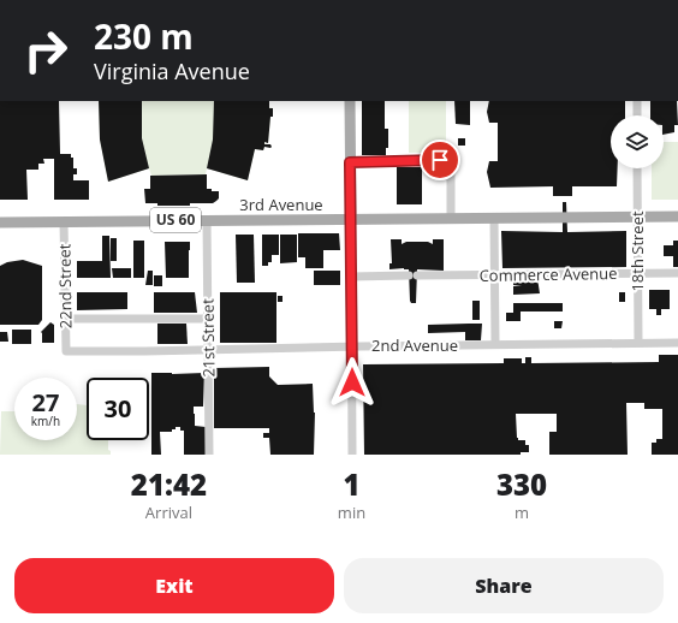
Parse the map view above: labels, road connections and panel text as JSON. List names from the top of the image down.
{
  "streets": {
    "main road": ["3rd Avenue", "US 60"],
    "street": [
      "18th Street",
      "Commerce Avenue",
      "22nd Street",
      "21st Street",
      "2nd Avenue"
    ]
  },
  "crossings": [
    ["3rd Avenue", "18th Street"],
    ["3rd Avenue", "22nd Street"],
    ["3rd Avenue", "21st Street"],
    ["18th Street", "Commerce Avenue"],
    ["18th Street", "2nd Avenue"],
    ["22nd Street", "2nd Avenue"],
    ["21st Street", "2nd Avenue"]
  ],
  "page": {
    "turn": ["230 m", "Virginia Avenue"],
    "speed": "27 km/h",
    "limit": "30",
    "eta": [
      "21:42",
      "Arrival",
      "1",
      "min",
      "330",
      "m"
    ],
    "buttons": ["Exit", "Share"]
  }
}
